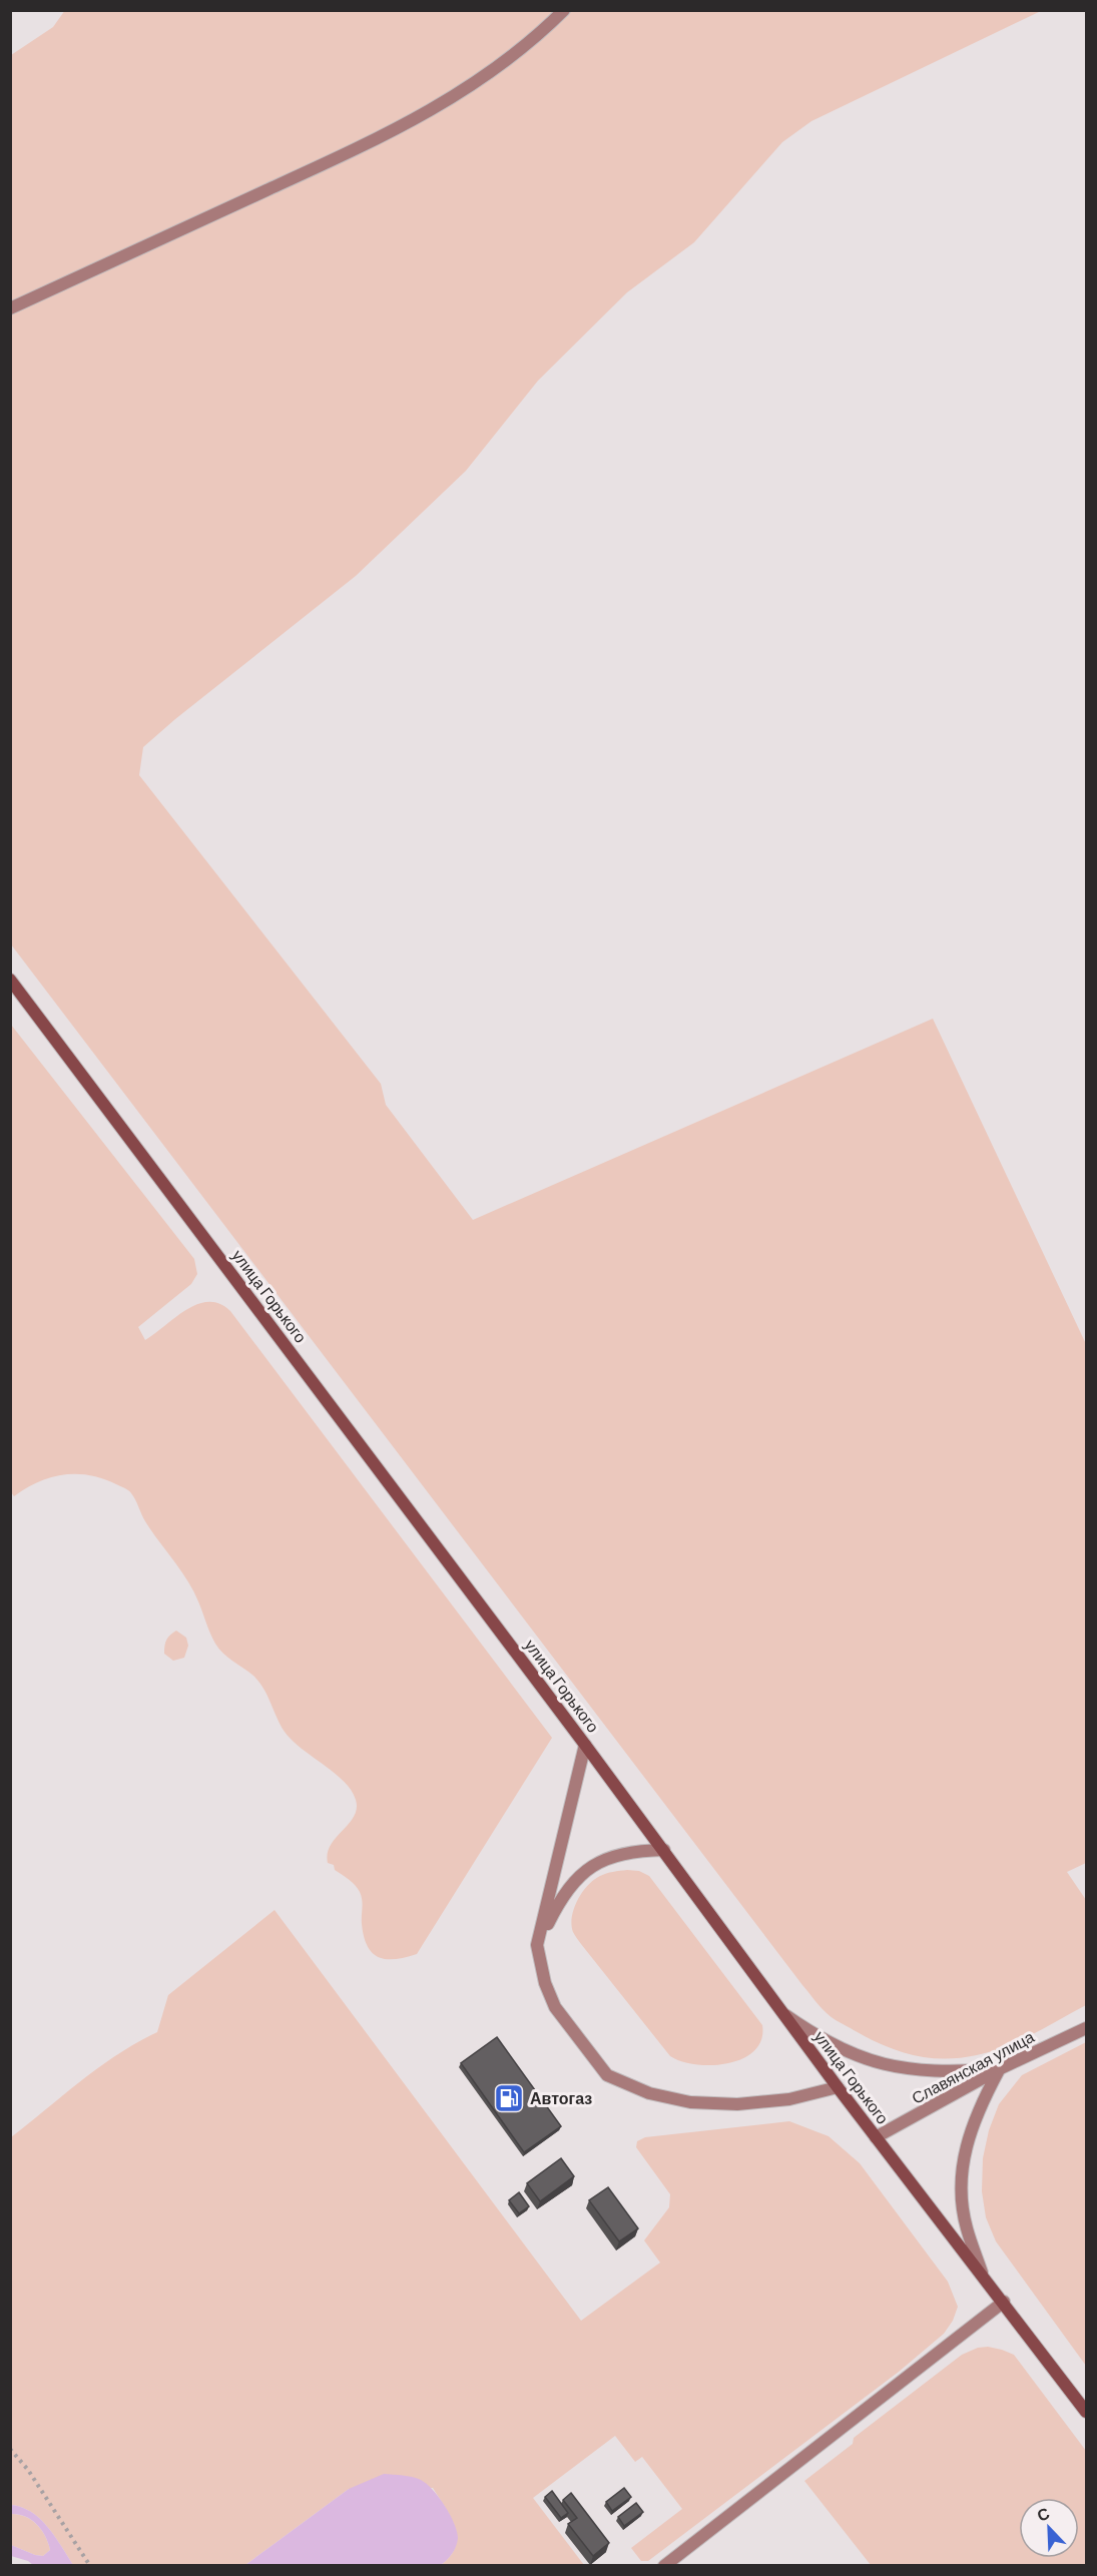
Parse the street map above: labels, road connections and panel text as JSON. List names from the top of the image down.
{
  "streets": {
    "main road": ["улица Горького"],
    "street": ["Славянская улица"]
  },
  "crossings": [
    ["улица Горького", "Славянская улица"]
  ],
  "places": {
    "fuel station": ["Автогаз"]
  },
  "north": "top left"
}
